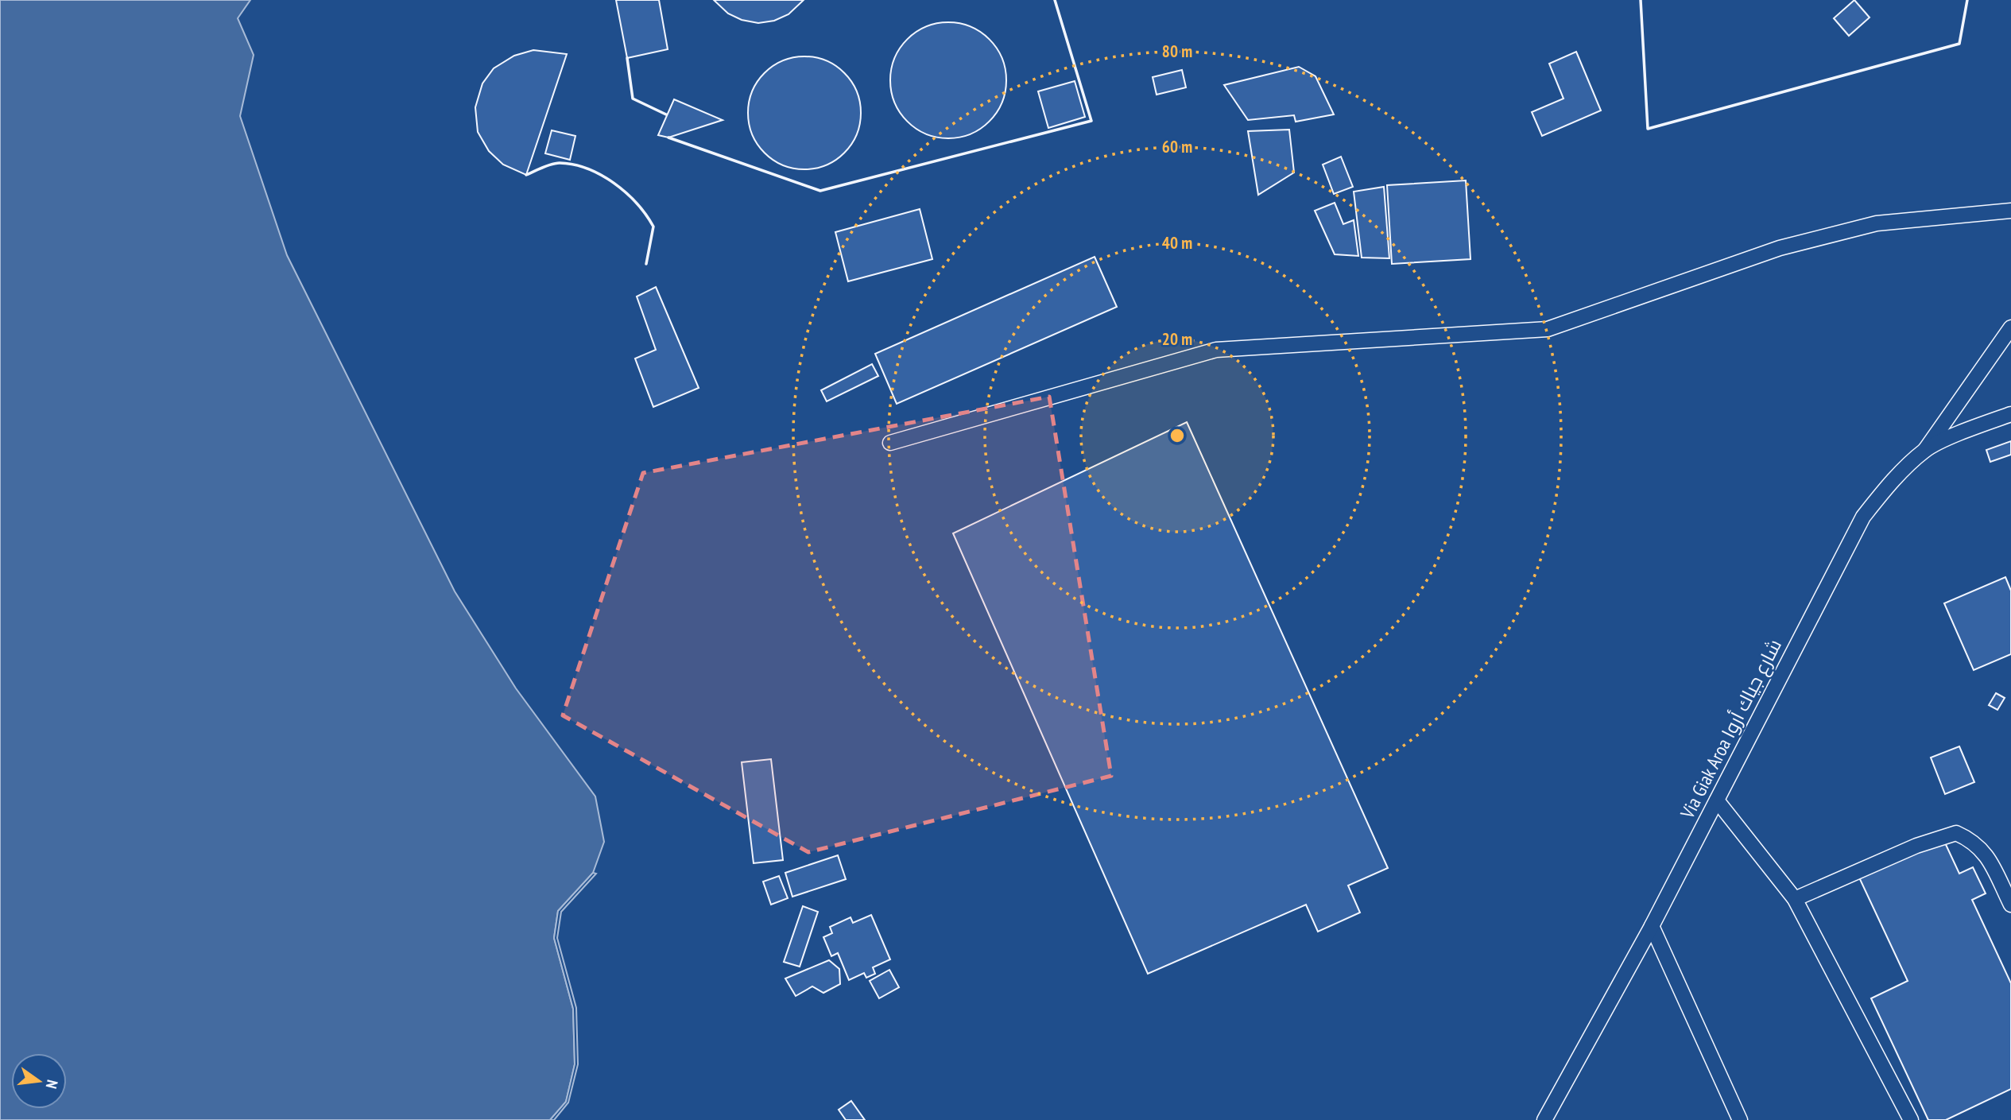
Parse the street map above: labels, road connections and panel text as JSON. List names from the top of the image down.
{
  "streets": {
    "lane": ["Via Giak Aroa شارع جياك أروا"]
  },
  "north": "right",
  "rings": [
    "80 m",
    "60 m",
    "40 m",
    "20 m"
  ]
}
